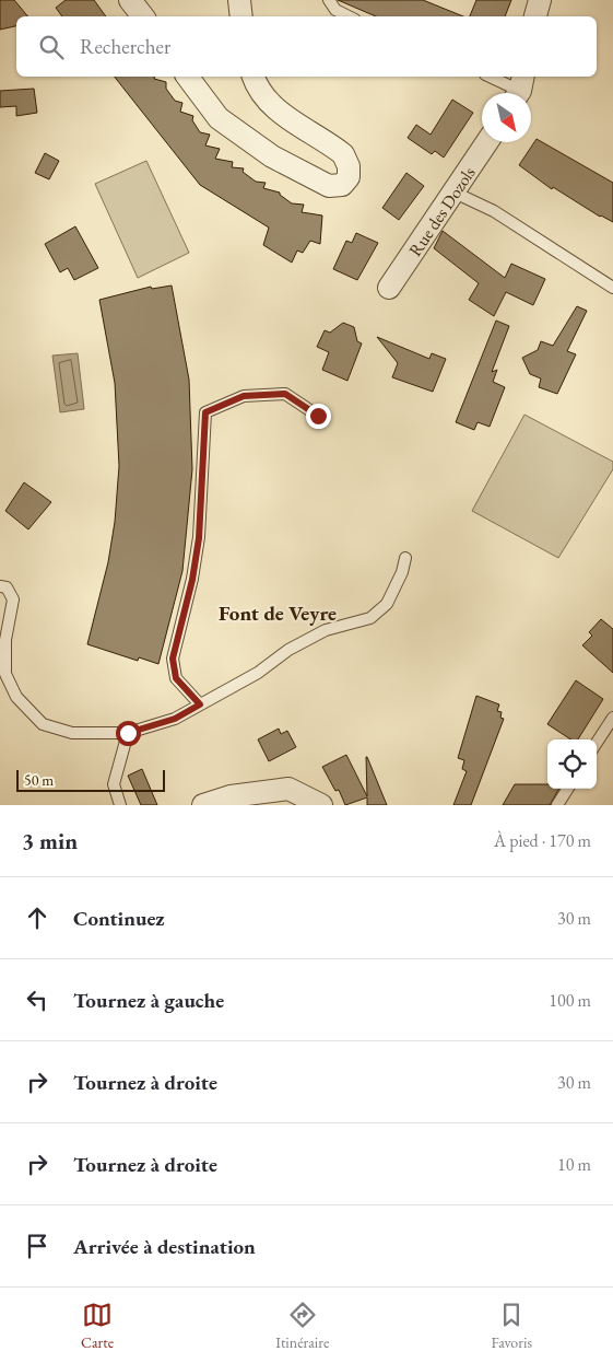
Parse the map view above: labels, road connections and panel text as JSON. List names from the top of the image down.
{
  "streets": {
    "street": ["Rue des Dozols"]
  },
  "districts": ["Font de Veyre"],
  "scale_bar": "50 m",
  "north": "bottom right",
  "page": {
    "search": "Rechercher",
    "scale": "50 m",
    "heading": ["3 min", "À pied · 170 m"],
    "list": [
      ["Continuez", "30 m"],
      ["Tournez à gauche", "100 m"],
      ["Tournez à droite", "30 m"],
      ["Tournez à droite", "10 m"],
      "Arrivée à destination"
    ],
    "nav": ["Carte", "Itinéraire", "Favoris"]
  }
}
